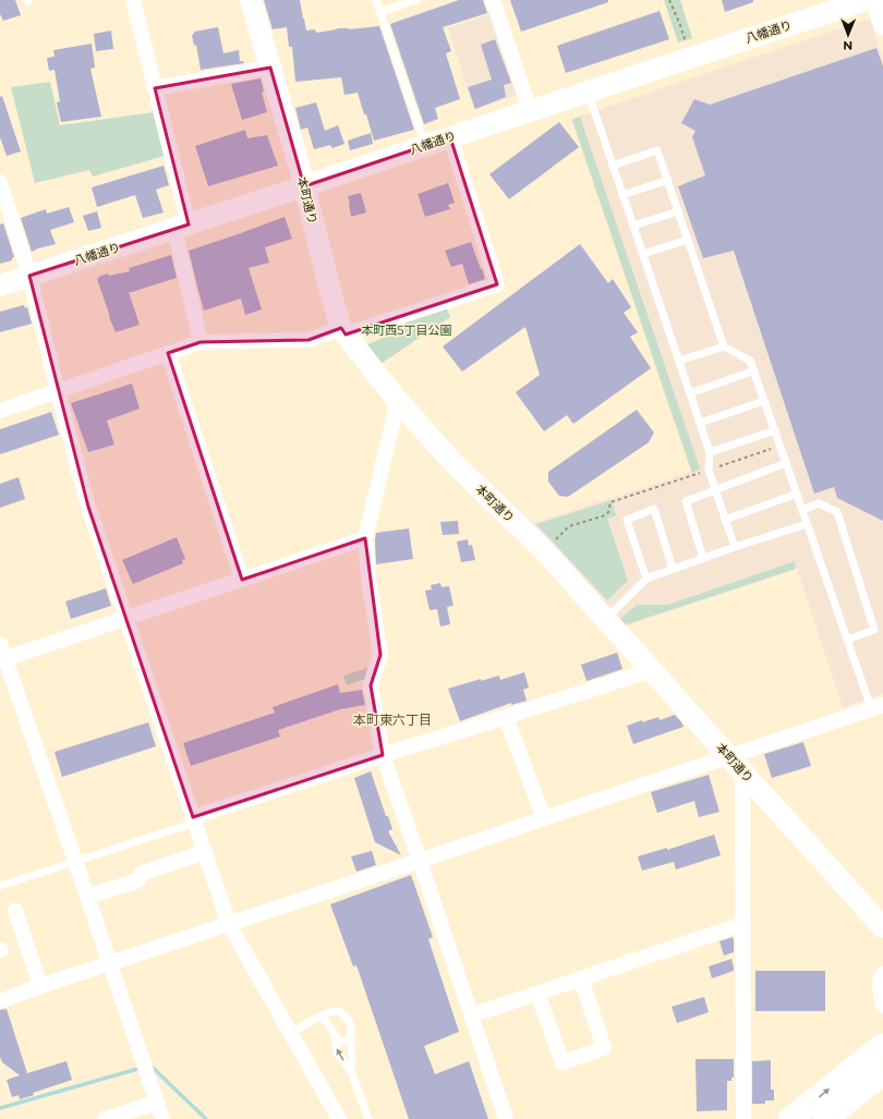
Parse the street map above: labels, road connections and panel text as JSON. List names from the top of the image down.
{
  "streets": {
    "main road": ["八幡通り", "本町通り"]
  },
  "crossings": [
    ["八幡通り", "本町通り"]
  ],
  "districts": ["本町東六丁目"],
  "parks": ["本町西5丁目公園"],
  "north": "bottom"
}
